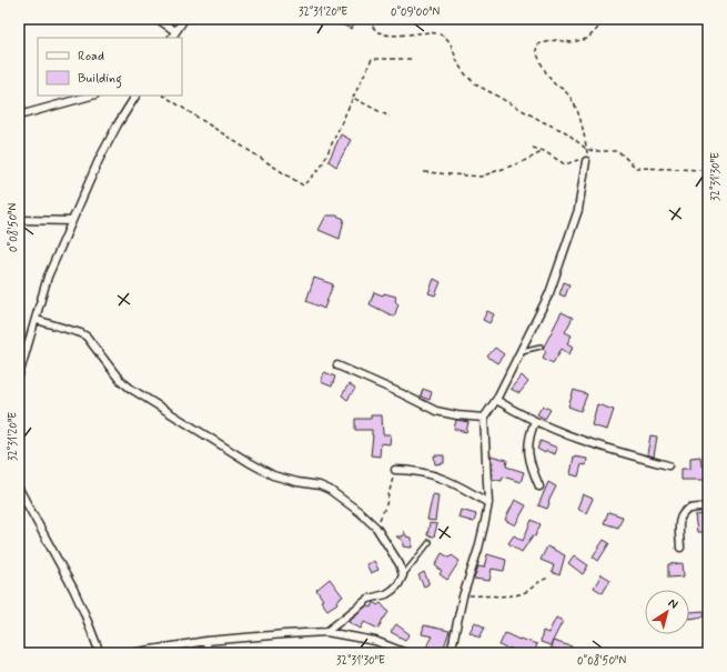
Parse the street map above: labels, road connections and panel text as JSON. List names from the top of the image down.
{
  "legend": ["Road", "Building"],
  "north": "top right",
  "coordinates": [
    "32°31'20\"E",
    "0°09'00\"N",
    "32°31'30\"E",
    "0°08'50\"N"
  ]
}
